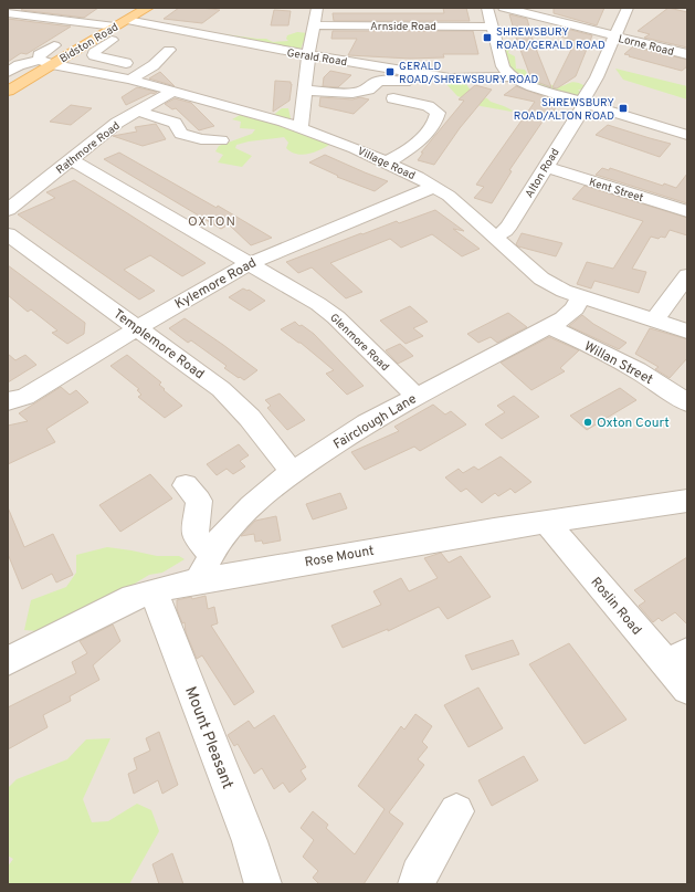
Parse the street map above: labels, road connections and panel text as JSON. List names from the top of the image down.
{
  "streets": {
    "main road": ["Bidston Road"],
    "street": [
      "Arnside Road",
      "Lorne Road",
      "Gerald Road",
      "Rathmore Road",
      "Village Road",
      "Alton Road",
      "Kent Street",
      "Kylemore Road",
      "Glenmore Road",
      "Templemore Road",
      "Willan Street",
      "Fairclough Lane",
      "Rose Mount",
      "Roslin Road",
      "Mount Pleasant"
    ]
  },
  "crossings": [
    ["Bidston Road", "Gerald Road"],
    ["Bidston Road", "Village Road"],
    ["Lorne Road", "Alton Road"],
    ["Rathmore Road", "Village Road"],
    ["Rathmore Road", "Glenmore Road"],
    ["Village Road", "Alton Road"],
    ["Village Road", "Kylemore Road"],
    ["Village Road", "Fairclough Lane"],
    ["Alton Road", "Kent Street"],
    ["Kylemore Road", "Glenmore Road"],
    ["Kylemore Road", "Templemore Road"],
    ["Glenmore Road", "Fairclough Lane"],
    ["Templemore Road", "Fairclough Lane"],
    ["Willan Street", "Fairclough Lane"],
    ["Fairclough Lane", "Rose Mount"],
    ["Rose Mount", "Roslin Road"],
    ["Rose Mount", "Mount Pleasant"]
  ],
  "districts": ["OXTON"],
  "places": {
    "transit": ["SHREWSBURY ROAD/GERALD ROAD", "GERALD ROAD/SHREWSBURY ROAD", "SHREWSBURY ROAD/ALTON ROAD"],
    "other": ["Oxton Court"]
  }
}
